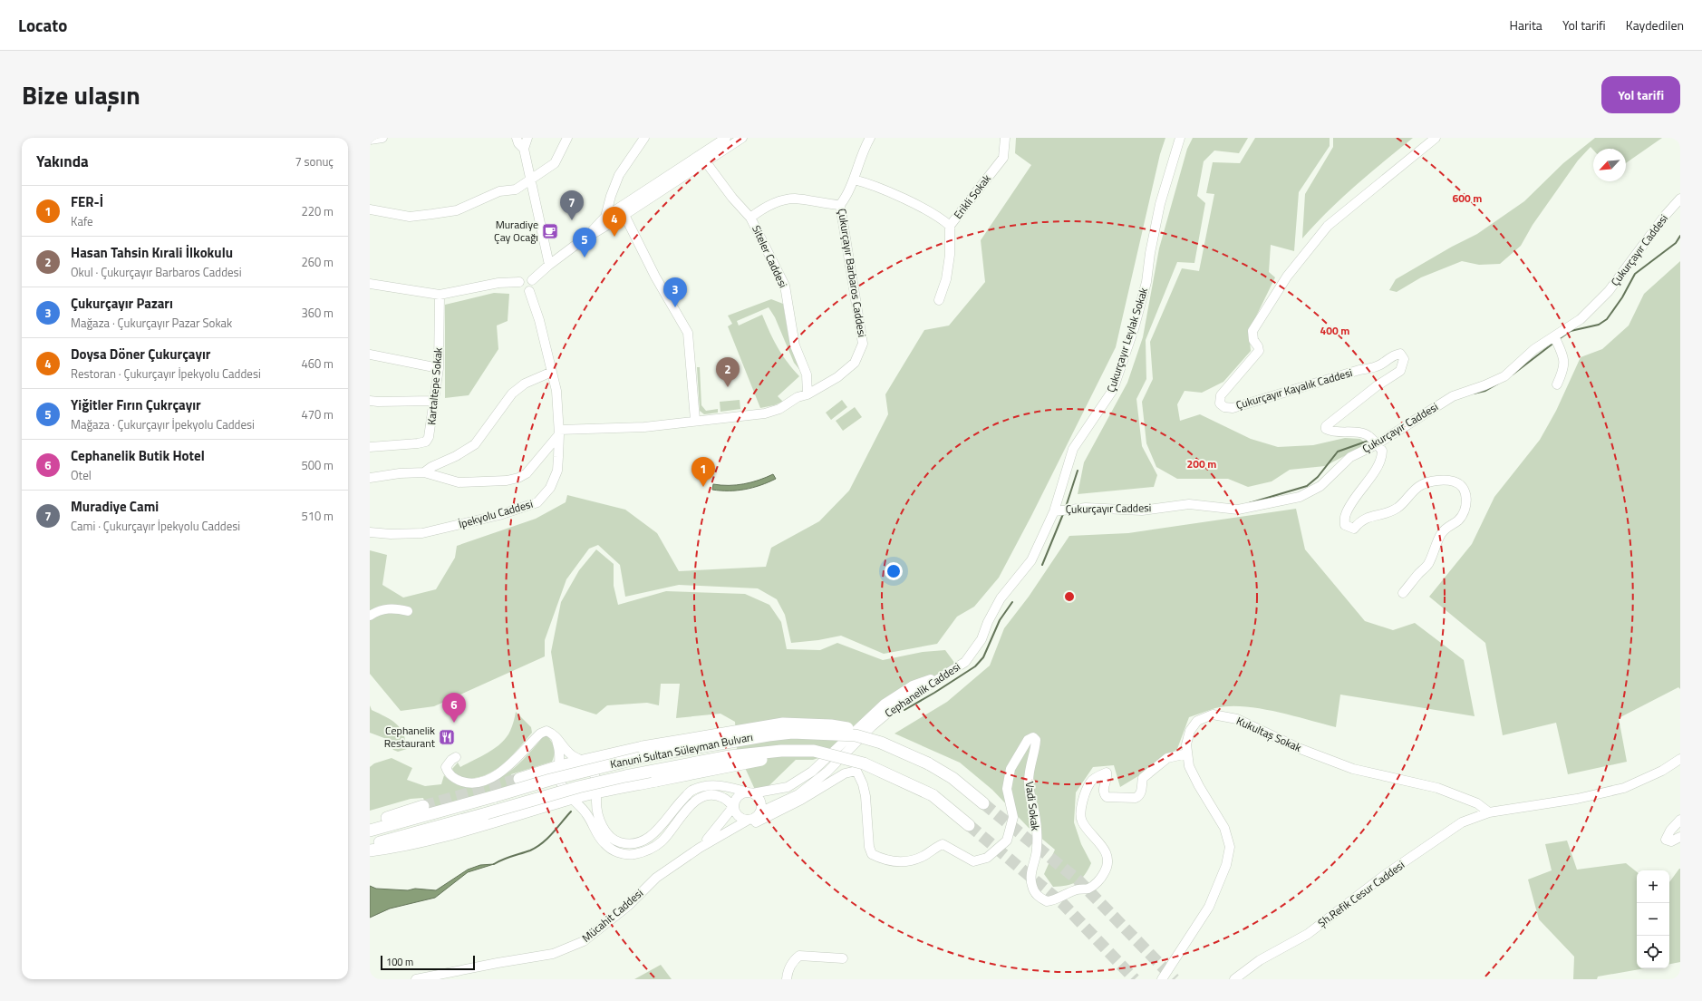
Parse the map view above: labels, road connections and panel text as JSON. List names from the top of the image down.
{
  "streets": {
    "main road": ["Kanuni Sultan Süleyman Bulvarı"],
    "street": [
      "Erikli Sokak",
      "Çukurçayır Caddesi",
      "Siteler Caddesi",
      "Çukurçayır Barbaros Caddesi",
      "Çukurçayır Leylak Sokak",
      "Kartaltepe Sokak",
      "Çukurçayır Kayalık Caddesi",
      "İpekyolu Caddesi",
      "Cephanelik Caddesi",
      "Kukultaş Sokak",
      "Vadi Sokak",
      "Şh.Refik Cesur Caddesi",
      "Mücahit Caddesi"
    ]
  },
  "crossings": [
    ["Çukurçayır Caddesi", "Çukurçayır Leylak Sokak"],
    ["Çukurçayır Caddesi", "Çukurçayır Kayalık Caddesi"],
    ["Çukurçayır Caddesi", "Cephanelik Caddesi"],
    ["Siteler Caddesi", "Çukurçayır Barbaros Caddesi"],
    ["Çukurçayır Barbaros Caddesi", "İpekyolu Caddesi"],
    ["Çukurçayır Leylak Sokak", "Cephanelik Caddesi"],
    ["Cephanelik Caddesi", "Mücahit Caddesi"],
    ["Kukultaş Sokak", "Vadi Sokak"],
    ["Kukultaş Sokak", "Şh.Refik Cesur Caddesi"],
    ["Vadi Sokak", "Mücahit Caddesi"]
  ],
  "places": {
    "cafe": ["Muradiye Çay Ocağı"],
    "restaurant": ["Cephanelik Restaurant"]
  },
  "scale_bar": "100 m",
  "north": "bottom left",
  "page": {
    "header": "Locato",
    "nav": ["Harita", "Yol tarifi", "Kaydedilen"],
    "title": "Bize ulaşın",
    "buttons": "Yol tarifi",
    "heading": ["Yakında", "7 sonuç"],
    "list": [
      {
        "mark": "1",
        "name": "FER-İ",
        "note": "Kafe",
        "value": "220 m"
      },
      {
        "mark": "2",
        "name": "Hasan Tahsin Kırali İlkokulu",
        "note": "Okul · Çukurçayır Barbaros Caddesi",
        "value": "260 m"
      },
      {
        "mark": "3",
        "name": "Çukurçayır Pazarı",
        "note": "Mağaza · Çukurçayır Pazar Sokak",
        "value": "360 m"
      },
      {
        "mark": "4",
        "name": "Doysa Döner Çukurçayır",
        "note": "Restoran · Çukurçayır İpekyolu Caddesi",
        "value": "460 m"
      },
      {
        "mark": "5",
        "name": "Yiğitler Fırın Çukrçayır",
        "note": "Mağaza · Çukurçayır İpekyolu Caddesi",
        "value": "470 m"
      },
      {
        "mark": "6",
        "name": "Cephanelik Butik Hotel",
        "note": "Otel",
        "value": "500 m"
      },
      {
        "mark": "7",
        "name": "Muradiye Cami",
        "note": "Cami · Çukurçayır İpekyolu Caddesi",
        "value": "510 m"
      }
    ],
    "pins": [
      "7",
      "4",
      "5",
      "3",
      "2",
      "1",
      "6"
    ],
    "map_buttons": ["+", "−"],
    "scale": "100 m"
  },
  "rings": ["600 m", "400 m", "200 m"]
}
